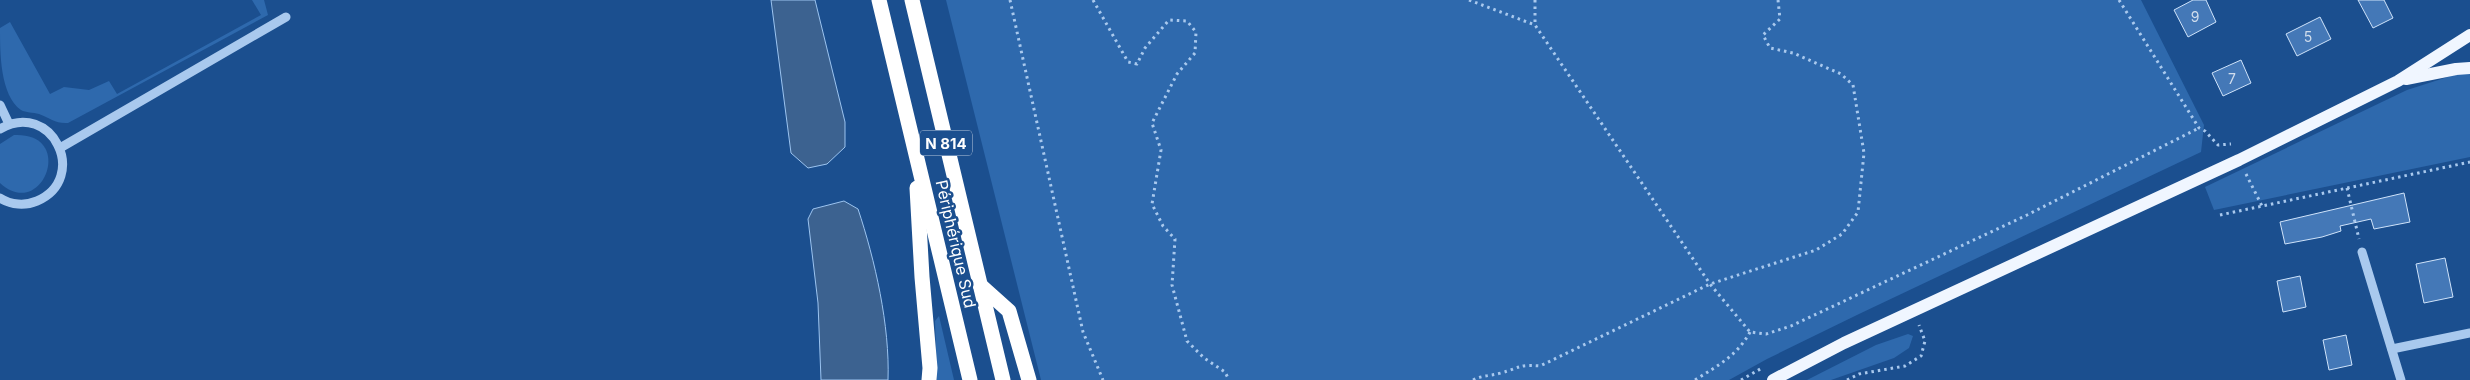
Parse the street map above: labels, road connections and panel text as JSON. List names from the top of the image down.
{
  "streets": {
    "highway": ["N 814", "Périphérique Sud"]
  },
  "crossings": [
    ["N 814", "Périphérique Sud"]
  ],
  "house_numbers": ["9", "5", "7"]
}
